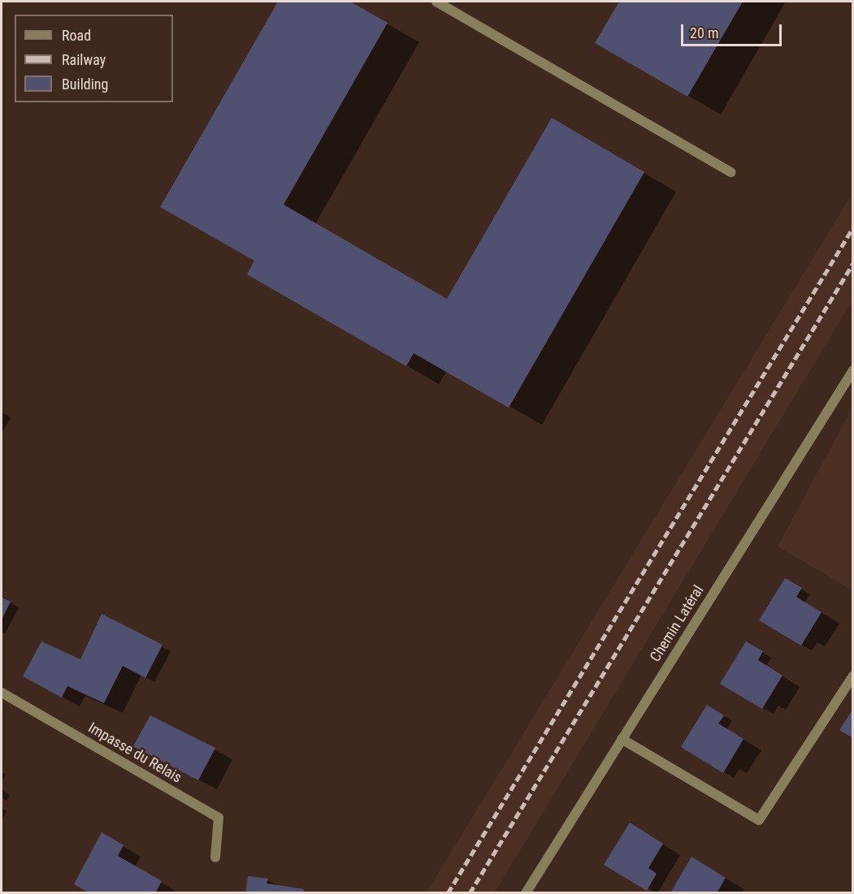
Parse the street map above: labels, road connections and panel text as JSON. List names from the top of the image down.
{
  "streets": {
    "street": ["Chemin Latéral", "Impasse du Relais"]
  },
  "legend": ["Road", "Railway", "Building"],
  "scale_bar": "20 m"
}
